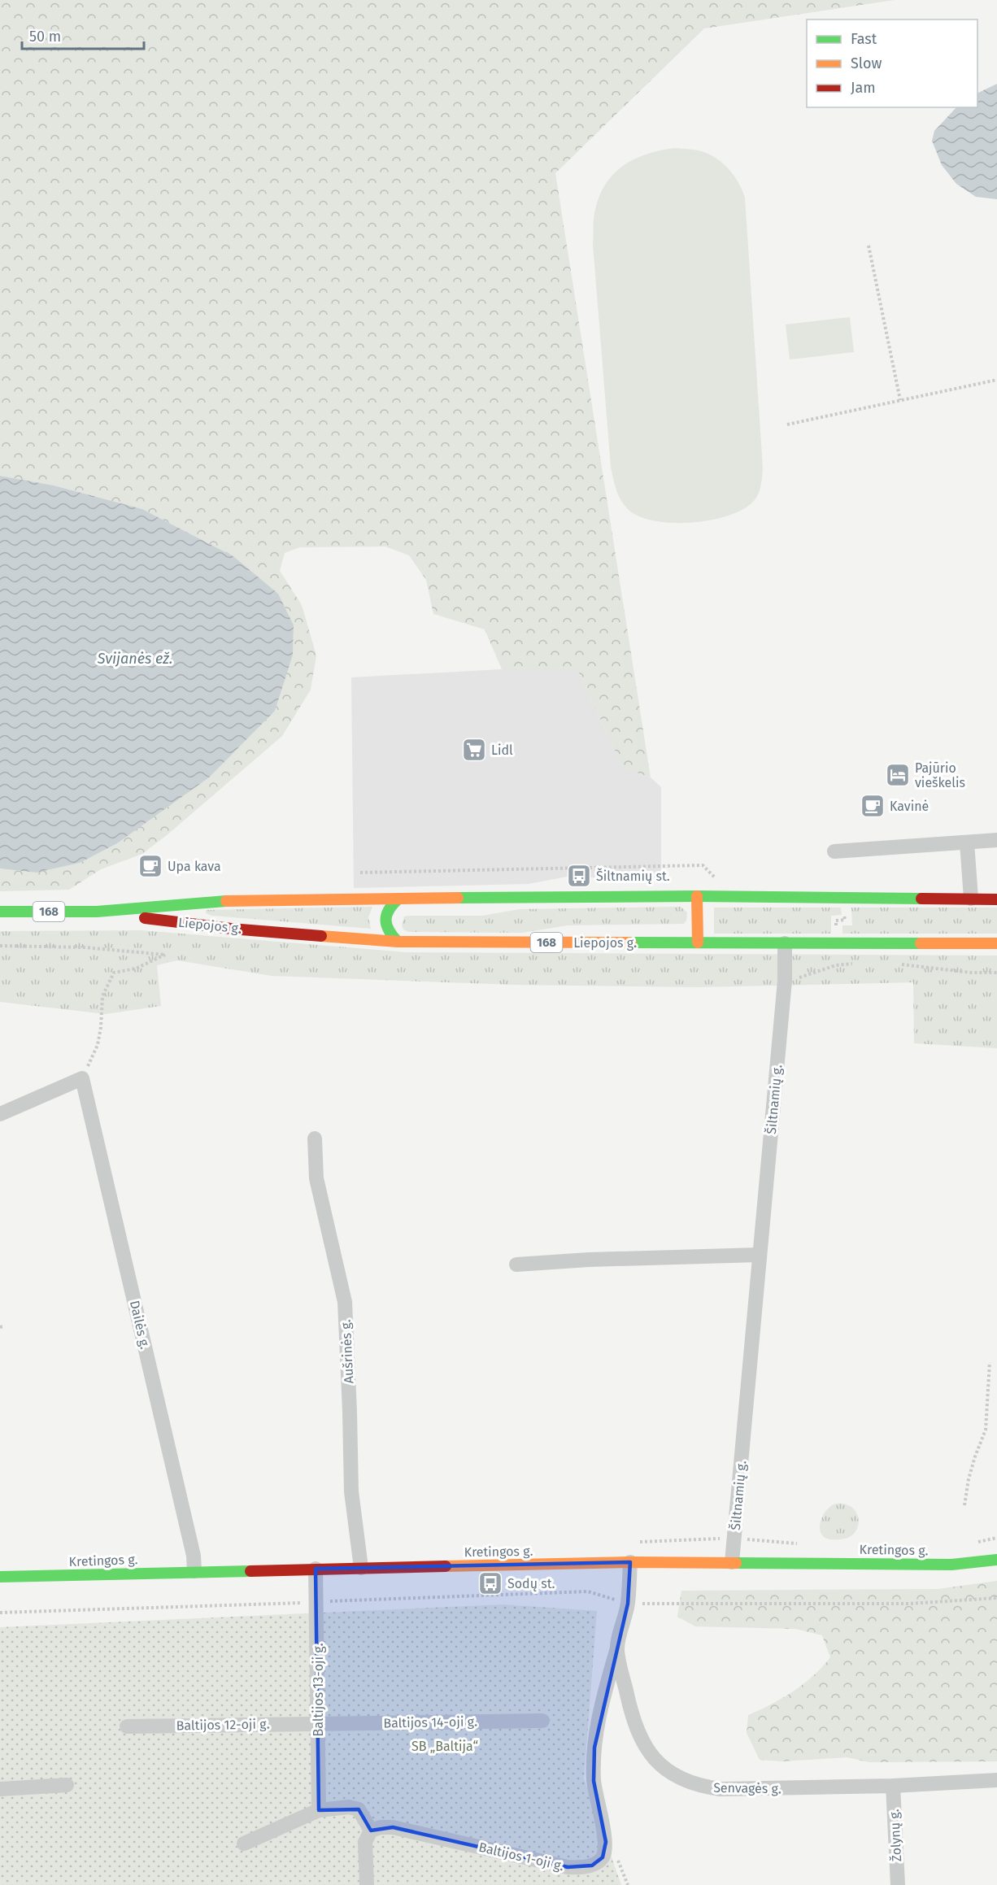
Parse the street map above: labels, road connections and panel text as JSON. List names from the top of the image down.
{
  "streets": {
    "main road": ["168", "Liepojos g.", "Kretingos g."],
    "street": [
      "Šiltnamių g.",
      "Dailės g.",
      "Aušrinės g.",
      "Baltijos 13-oji g.",
      "Baltijos 14-oji g.",
      "Baltijos 12-oji g.",
      "Senvagės g.",
      "Žolynų g.",
      "Baltijos 1-oji g."
    ]
  },
  "crossings": [
    ["Liepojos g.", "Šiltnamių g."],
    ["Šiltnamių g.", "Kretingos g."],
    ["Dailės g.", "Kretingos g."],
    ["Aušrinės g.", "Kretingos g."],
    ["Kretingos g.", "Baltijos 13-oji g."],
    ["Kretingos g.", "Senvagės g."],
    ["Baltijos 13-oji g.", "Baltijos 14-oji g."],
    ["Baltijos 13-oji g.", "Baltijos 12-oji g."],
    ["Baltijos 14-oji g.", "Baltijos 12-oji g."],
    ["Senvagės g.", "Žolynų g."],
    ["Senvagės g.", "Baltijos 1-oji g."]
  ],
  "water": ["Svijanės ež."],
  "parks": ["SB „Baltija“"],
  "places": {
    "supermarket": ["Lidl"],
    "hotel": ["Pajūrio vieškelis"],
    "cafe": ["Kavinė", "Upa kava"],
    "bus stop": ["Šiltnamių st.", "Sodų st."]
  },
  "legend": ["Fast", "Slow", "Jam"],
  "scale_bar": "50 m"
}
